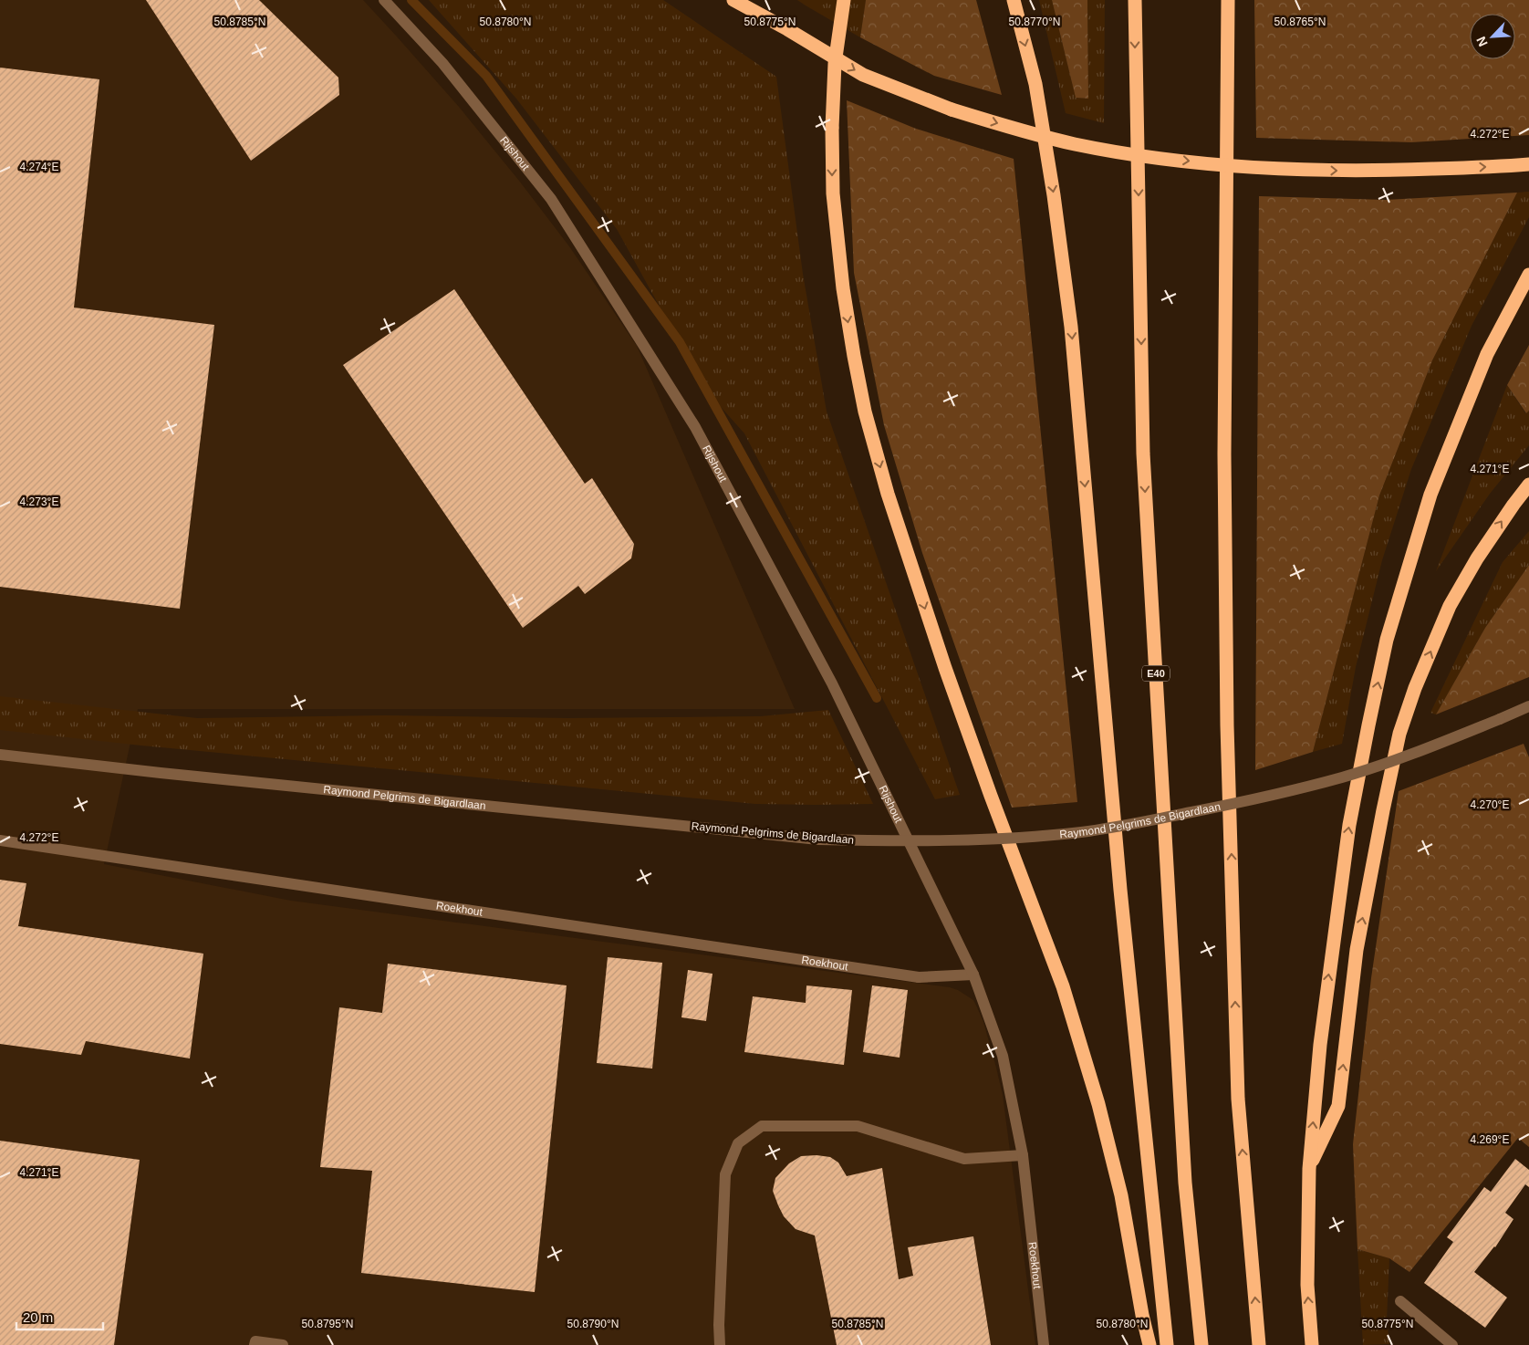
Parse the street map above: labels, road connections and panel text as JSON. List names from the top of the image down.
{
  "streets": {
    "highway": ["E40"],
    "street": ["Rijshout", "Raymond Pelgrims de Bigardlaan", "Roekhout"]
  },
  "crossings": [
    ["Rijshout", "Roekhout"]
  ],
  "scale_bar": "20 m",
  "north": "bottom left",
  "coordinates": [
    "50.8785°N",
    "50.8780°N",
    "50.8775°N",
    "50.8765°N",
    "50.8770°N",
    "4.272°E",
    "4.274°E",
    "4.271°E",
    "4.273°E",
    "4.270°E",
    "4.269°E",
    "50.8795°N",
    "50.8790°N"
  ]
}
